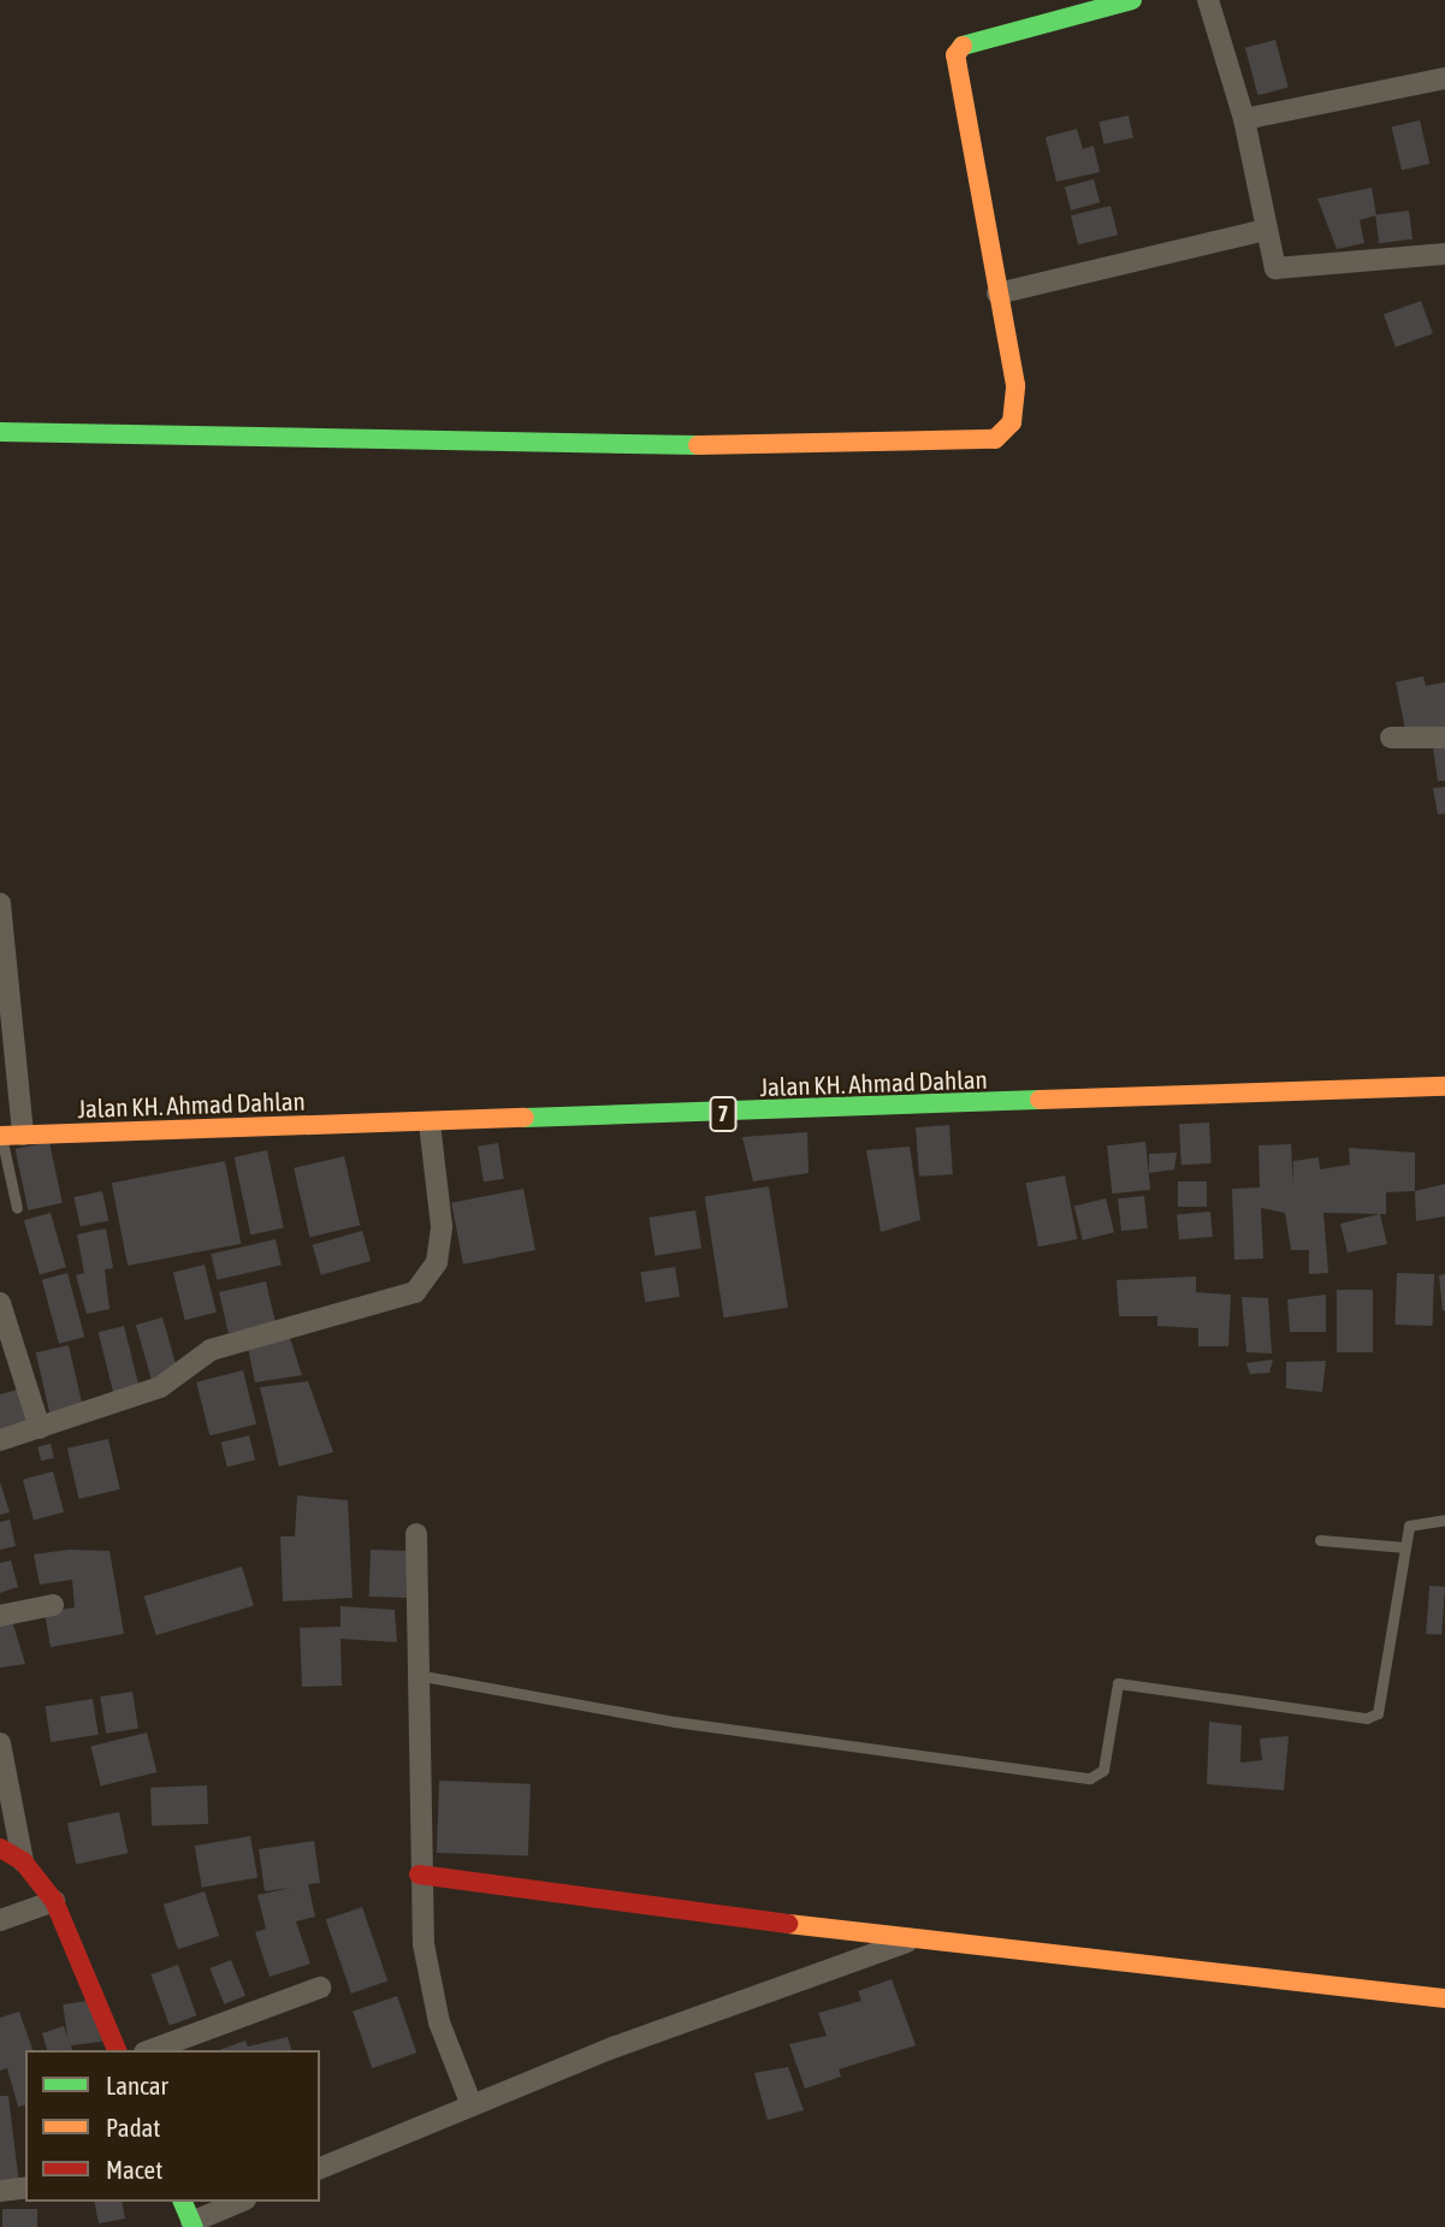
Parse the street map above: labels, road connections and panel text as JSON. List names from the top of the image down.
{
  "streets": {
    "main road": ["Jalan KH. Ahmad Dahlan", "7"]
  },
  "legend": ["Lancar", "Padat", "Macet"]
}
